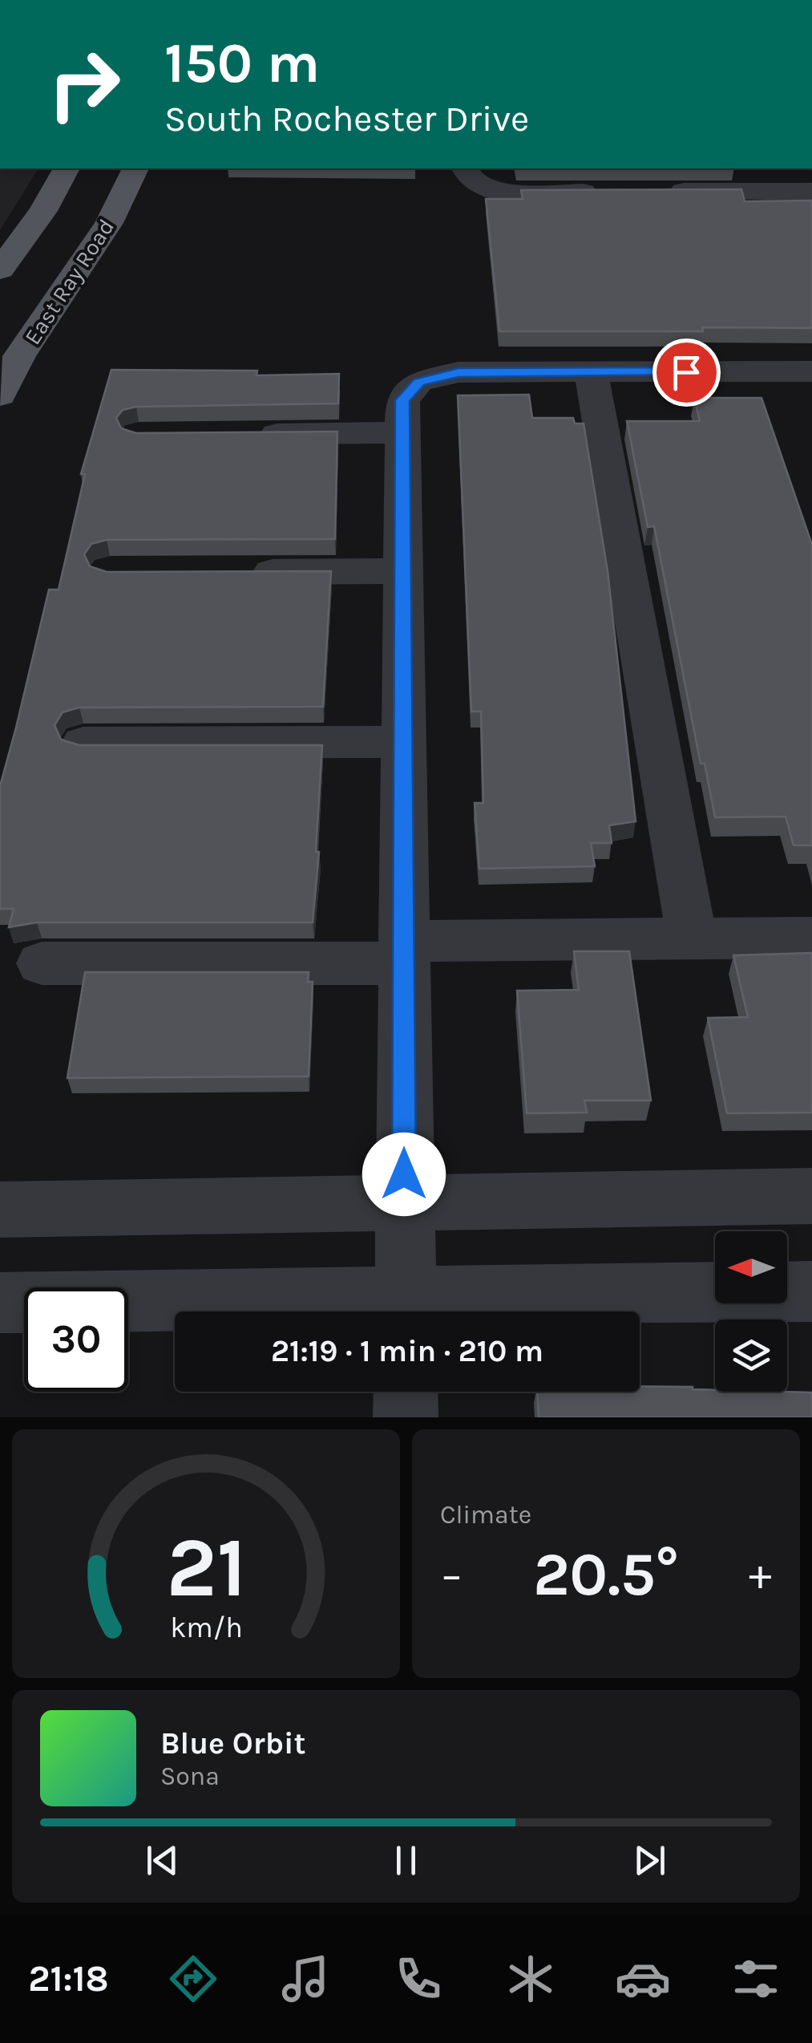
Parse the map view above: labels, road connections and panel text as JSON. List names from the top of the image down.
{
  "streets": {
    "main road": ["East Ray Road"]
  },
  "north": "left",
  "page": {
    "turn": ["150 m", "South Rochester Drive"],
    "limit": "30",
    "trip": "21:19 · 1 min · 210 m",
    "tile": "Climate",
    "heat": ["−", "20.5°", "+"],
    "song": ["Blue Orbit", "Sona"],
    "tabs": "21:18",
    "gauge": ["21", "km/h"]
  }
}
